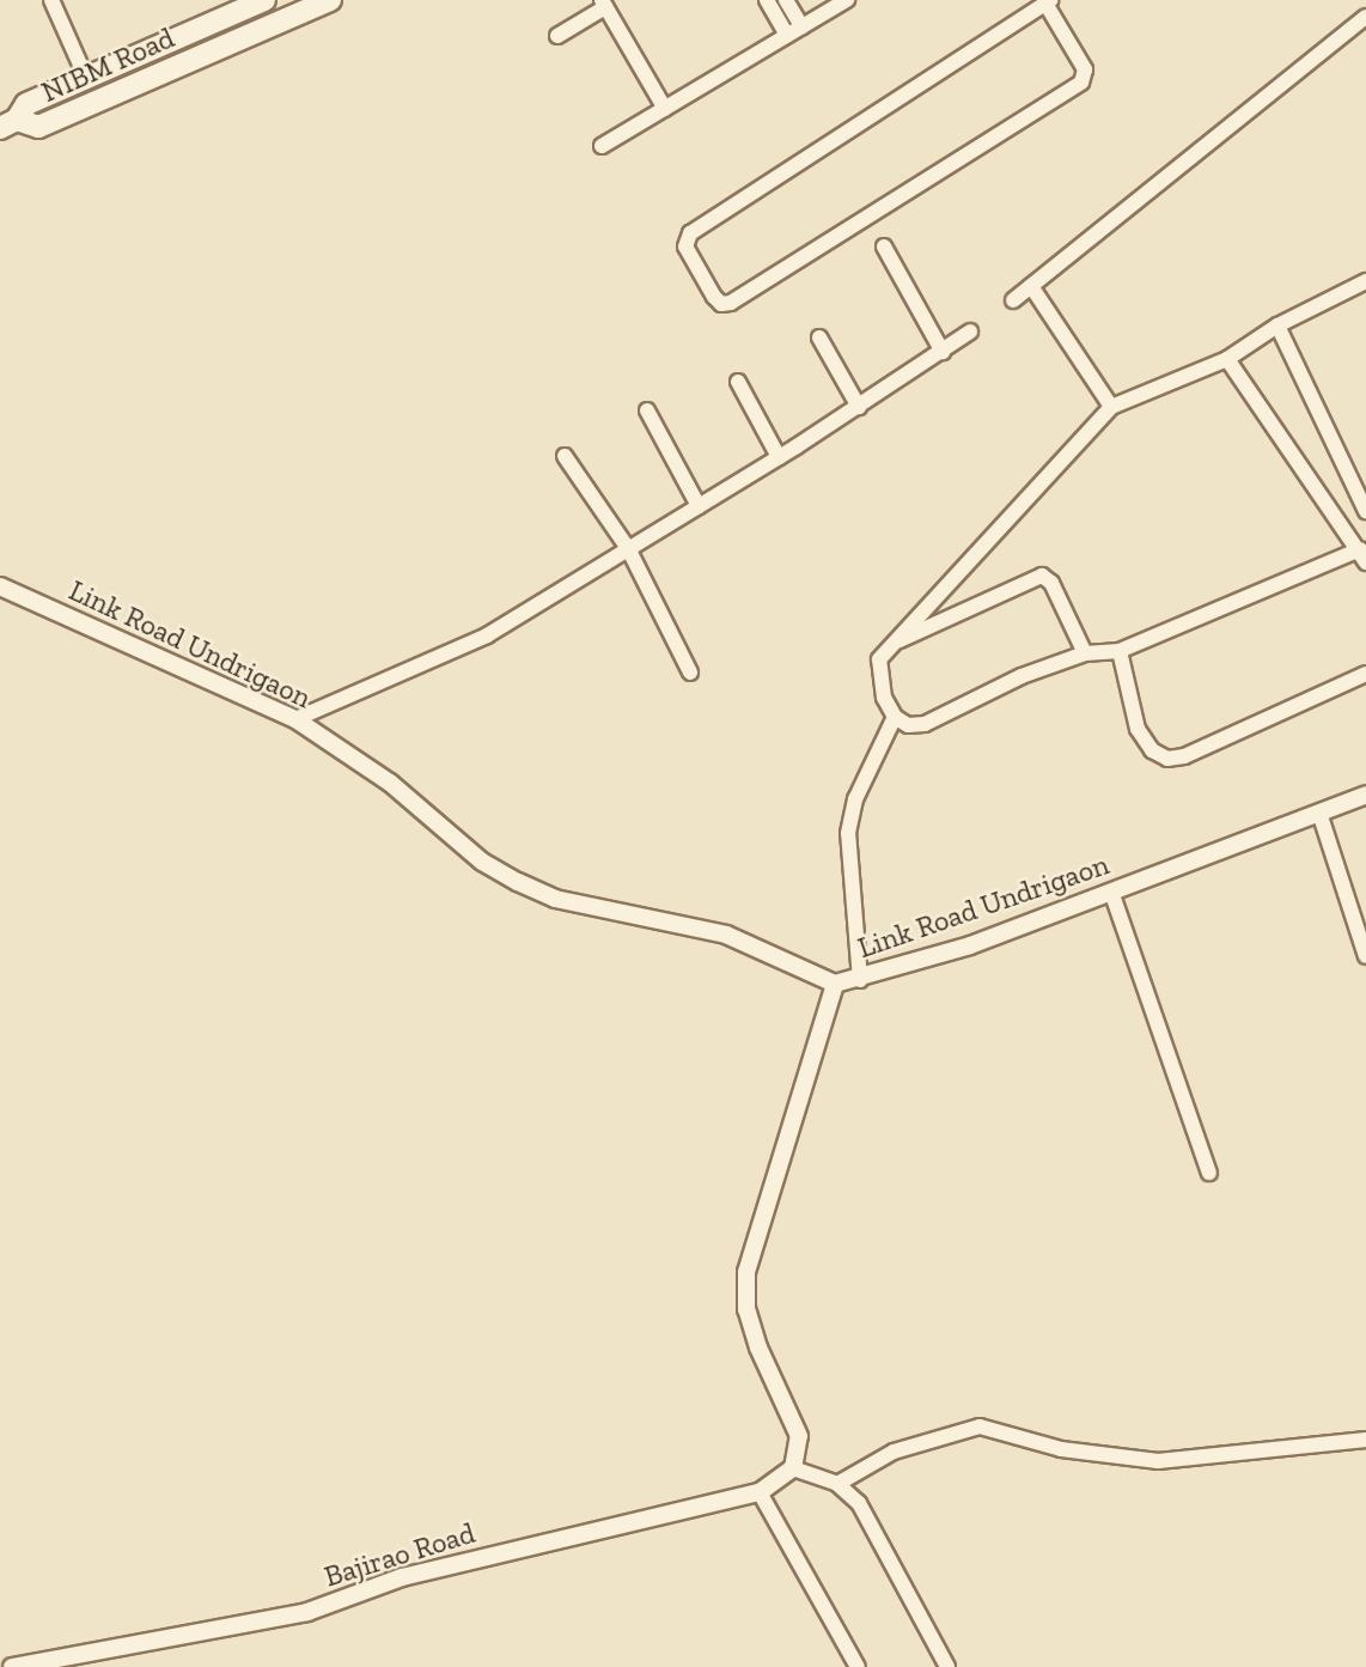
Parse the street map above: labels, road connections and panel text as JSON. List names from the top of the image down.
{
  "streets": {
    "main road": ["NIBM Road"],
    "street": ["Link Road Undrigaon", "Bajirao Road"]
  }
}
